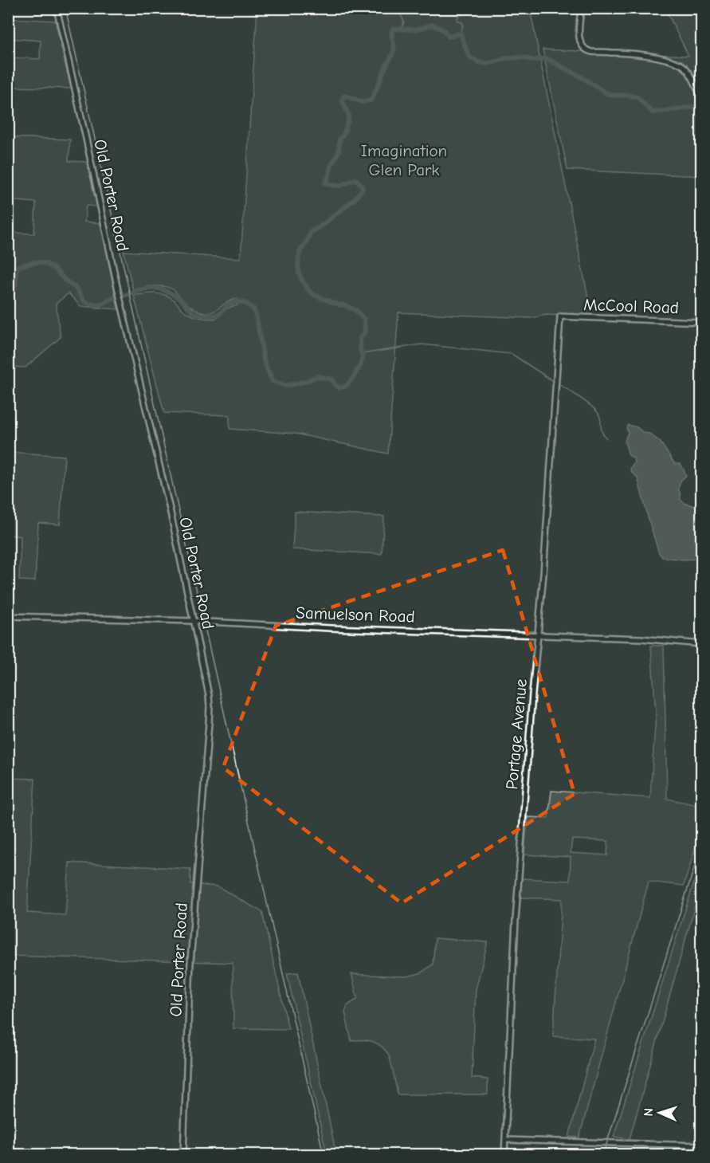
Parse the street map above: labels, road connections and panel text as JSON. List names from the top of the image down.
{
  "streets": {
    "street": [
      "Old Porter Road",
      "McCool Road",
      "Samuelson Road",
      "Portage Avenue"
    ]
  },
  "crossings": [
    ["Old Porter Road", "Samuelson Road"],
    ["McCool Road", "Portage Avenue"],
    ["Samuelson Road", "Portage Avenue"]
  ],
  "parks": ["Imagination Glen Park"],
  "north": "left"
}
